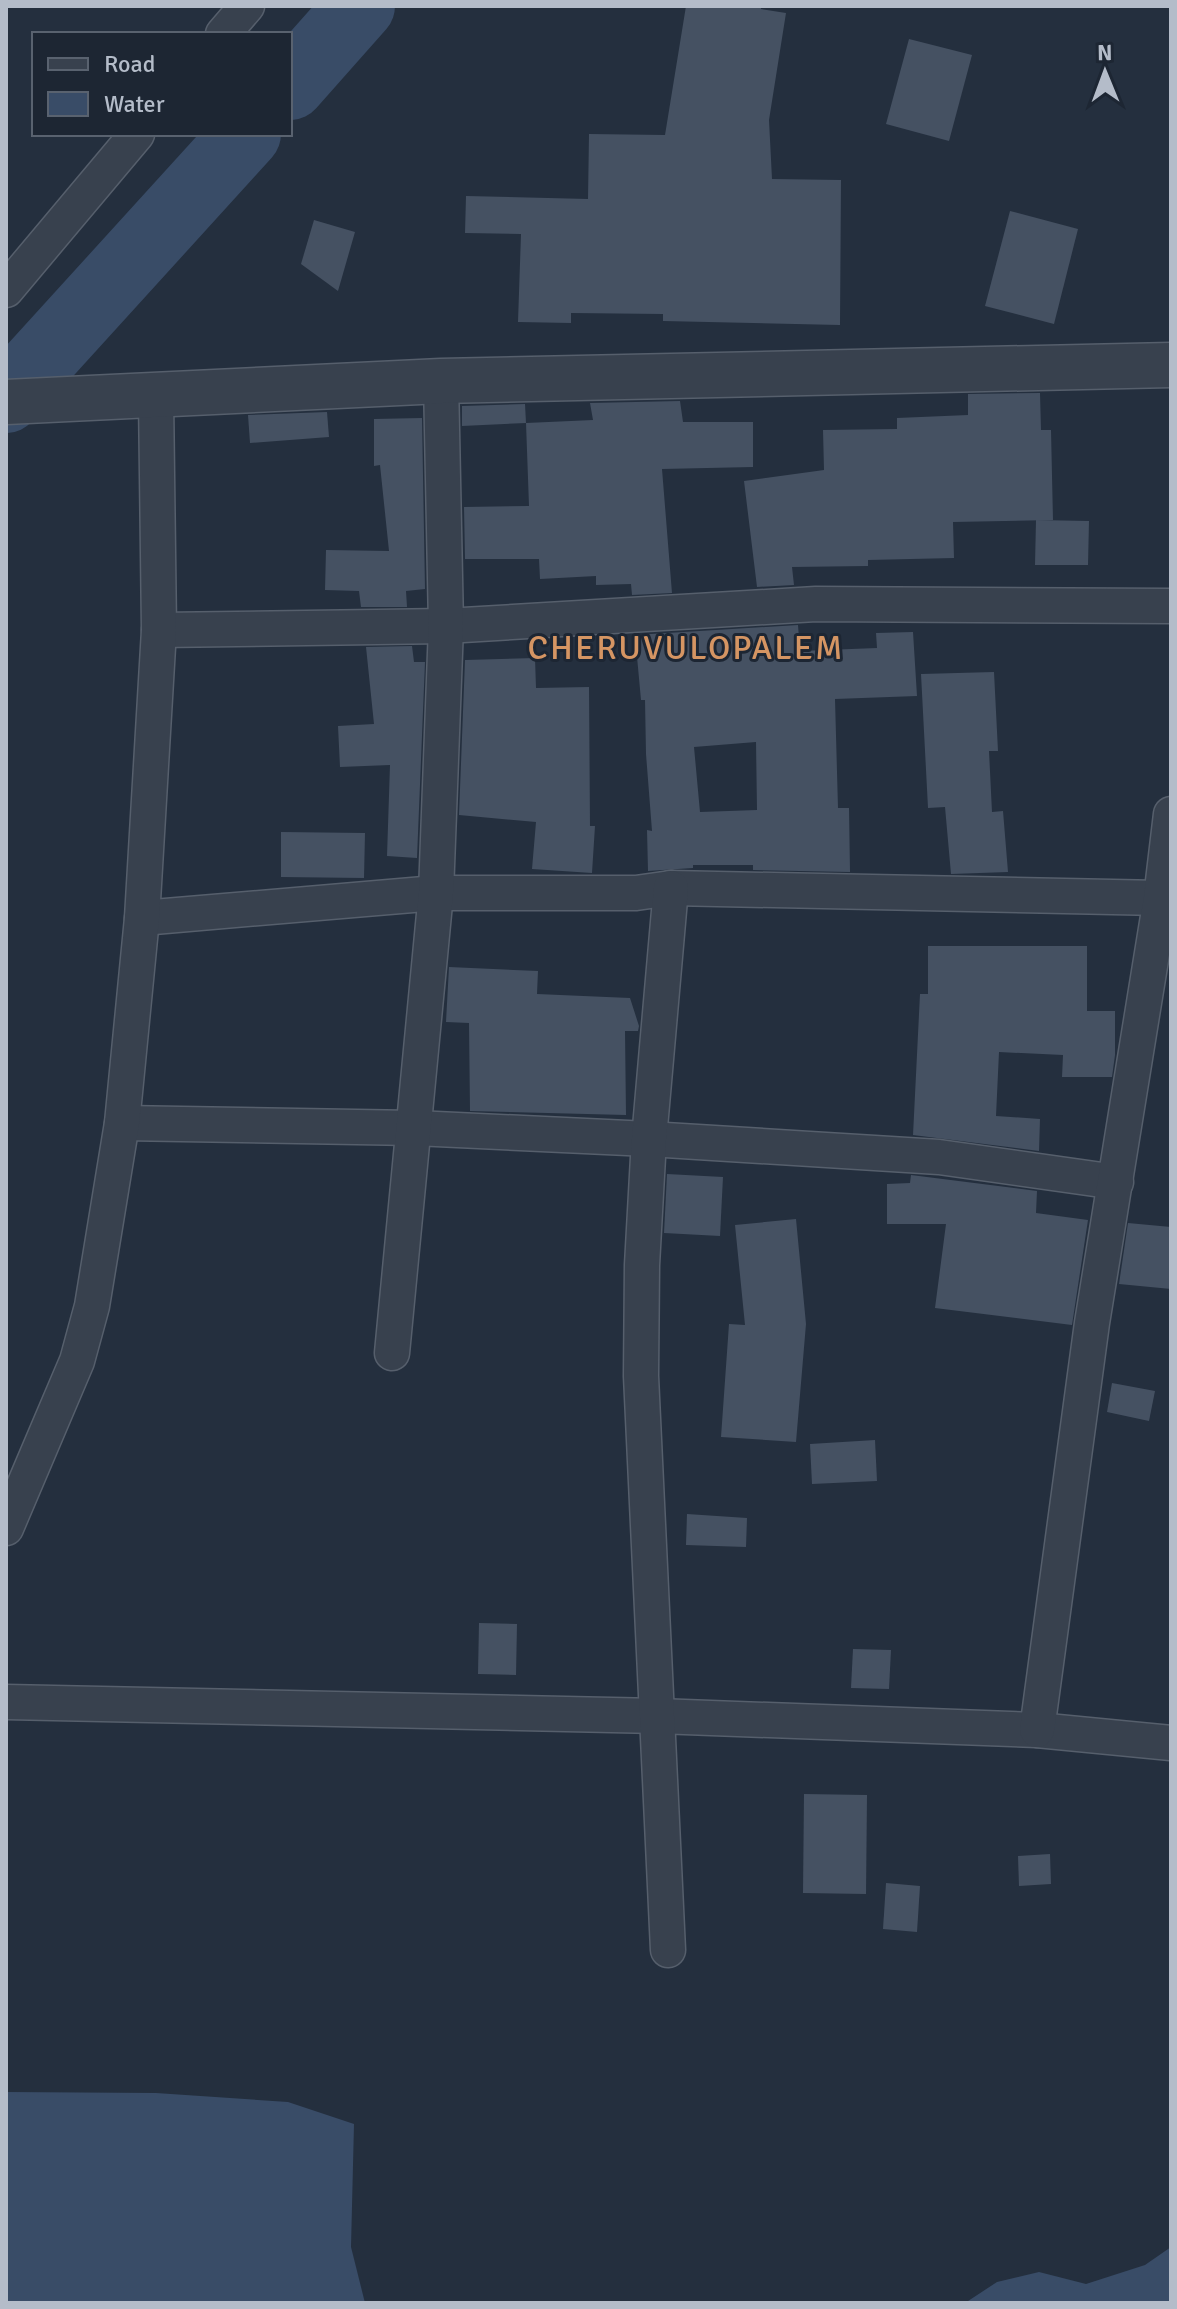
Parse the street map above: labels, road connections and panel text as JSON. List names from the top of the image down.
{
  "districts": ["CHERUVULOPALEM"],
  "legend": ["Road", "Water"],
  "north": "top"
}
